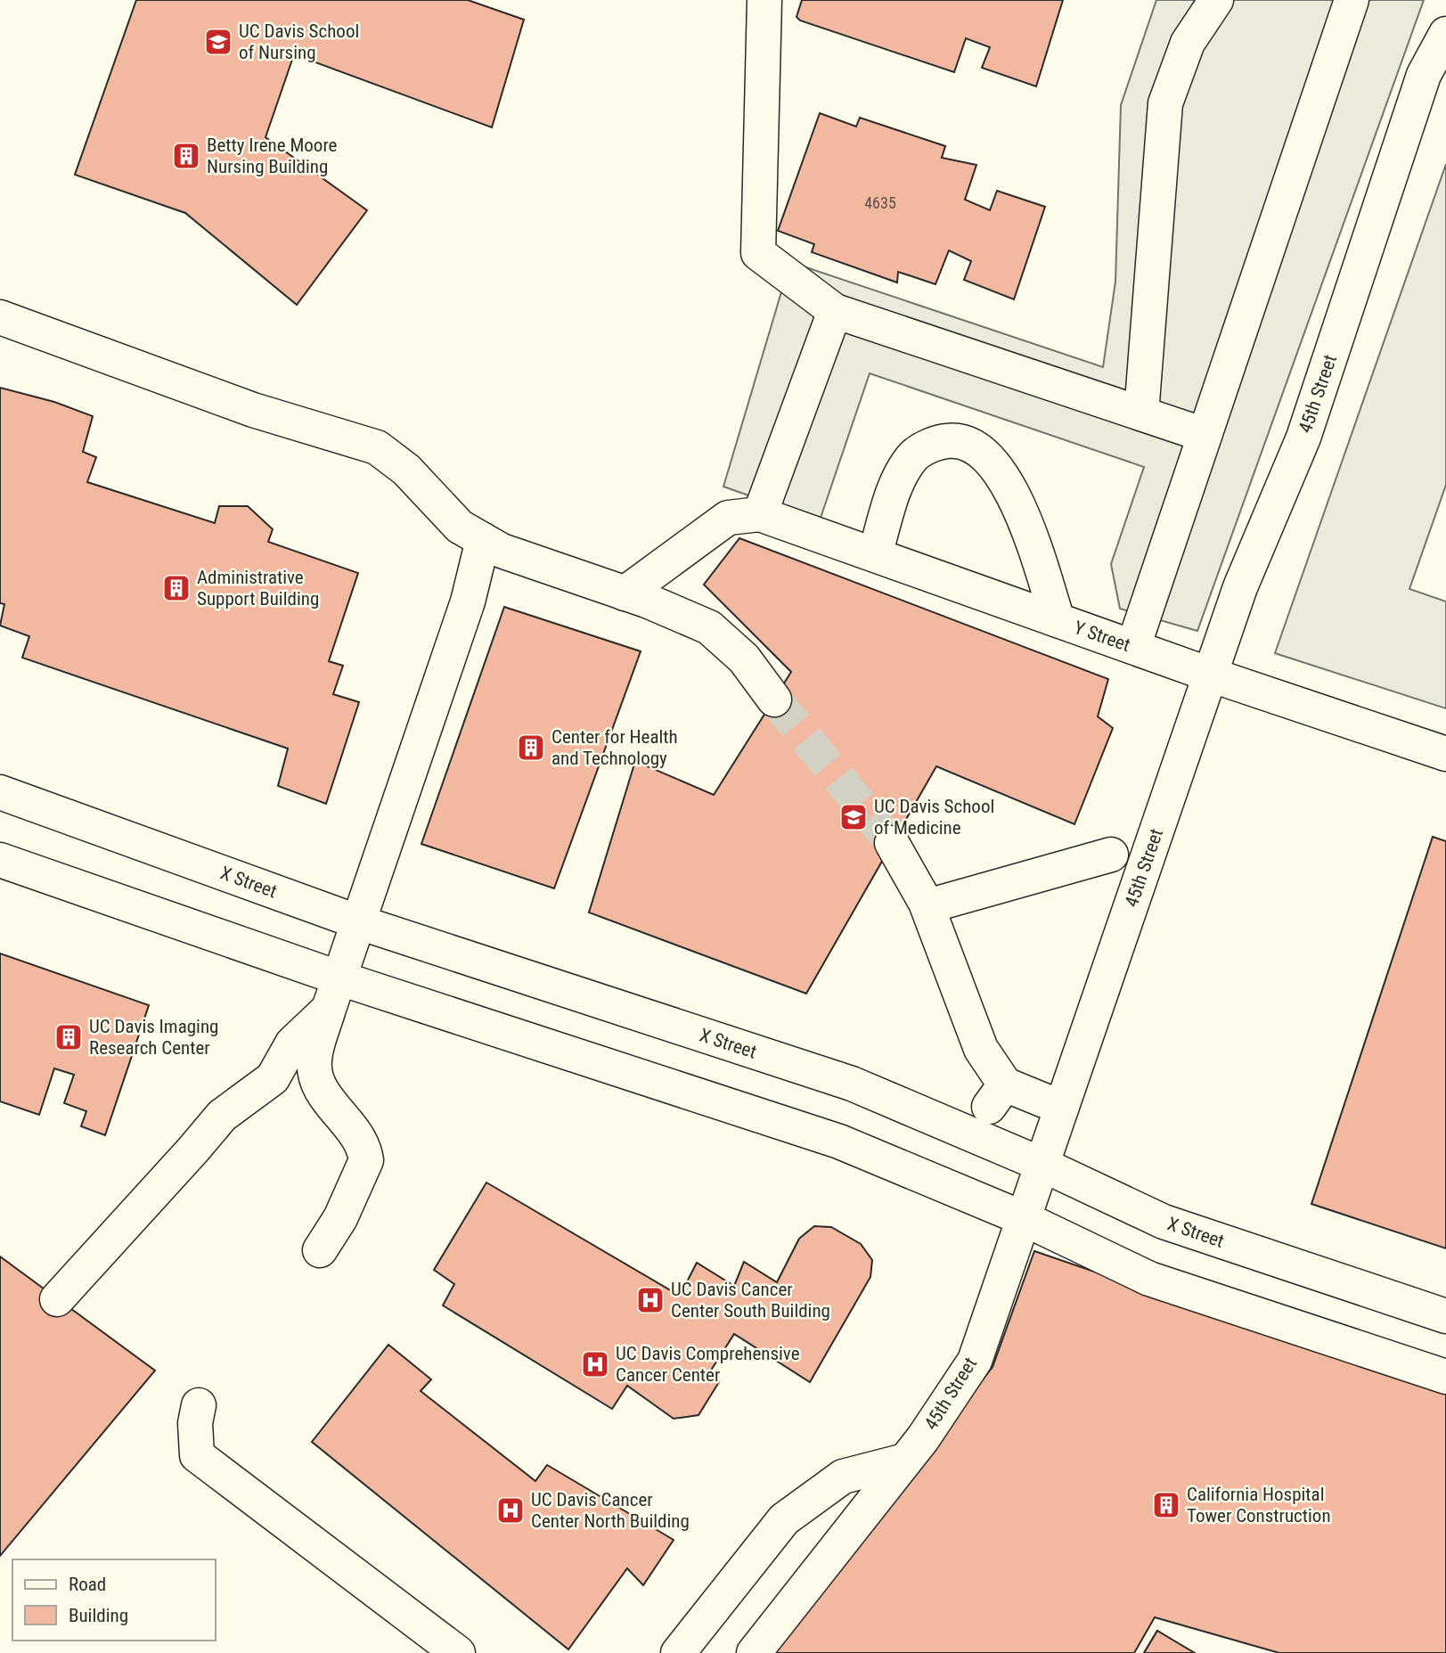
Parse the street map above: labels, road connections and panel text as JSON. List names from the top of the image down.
{
  "streets": {
    "street": ["45th Street", "Y Street", "X Street"]
  },
  "crossings": [
    ["45th Street", "Y Street"],
    ["45th Street", "X Street"]
  ],
  "places": {
    "school or university": ["UC Davis School of Nursing", "UC Davis School of Medicine"],
    "building": [
      "Betty Irene Moore Nursing Building",
      "Administrative Support Building",
      "Center for Health and Technology",
      "UC Davis Imaging Research Center",
      "California Hospital Tower Construction"
    ],
    "hospital": ["UC Davis Cancer Center South Building", "UC Davis Comprehensive Cancer Center", "UC Davis Cancer Center North Building"]
  },
  "house_numbers": ["4635"],
  "legend": ["Road", "Building"]
}
